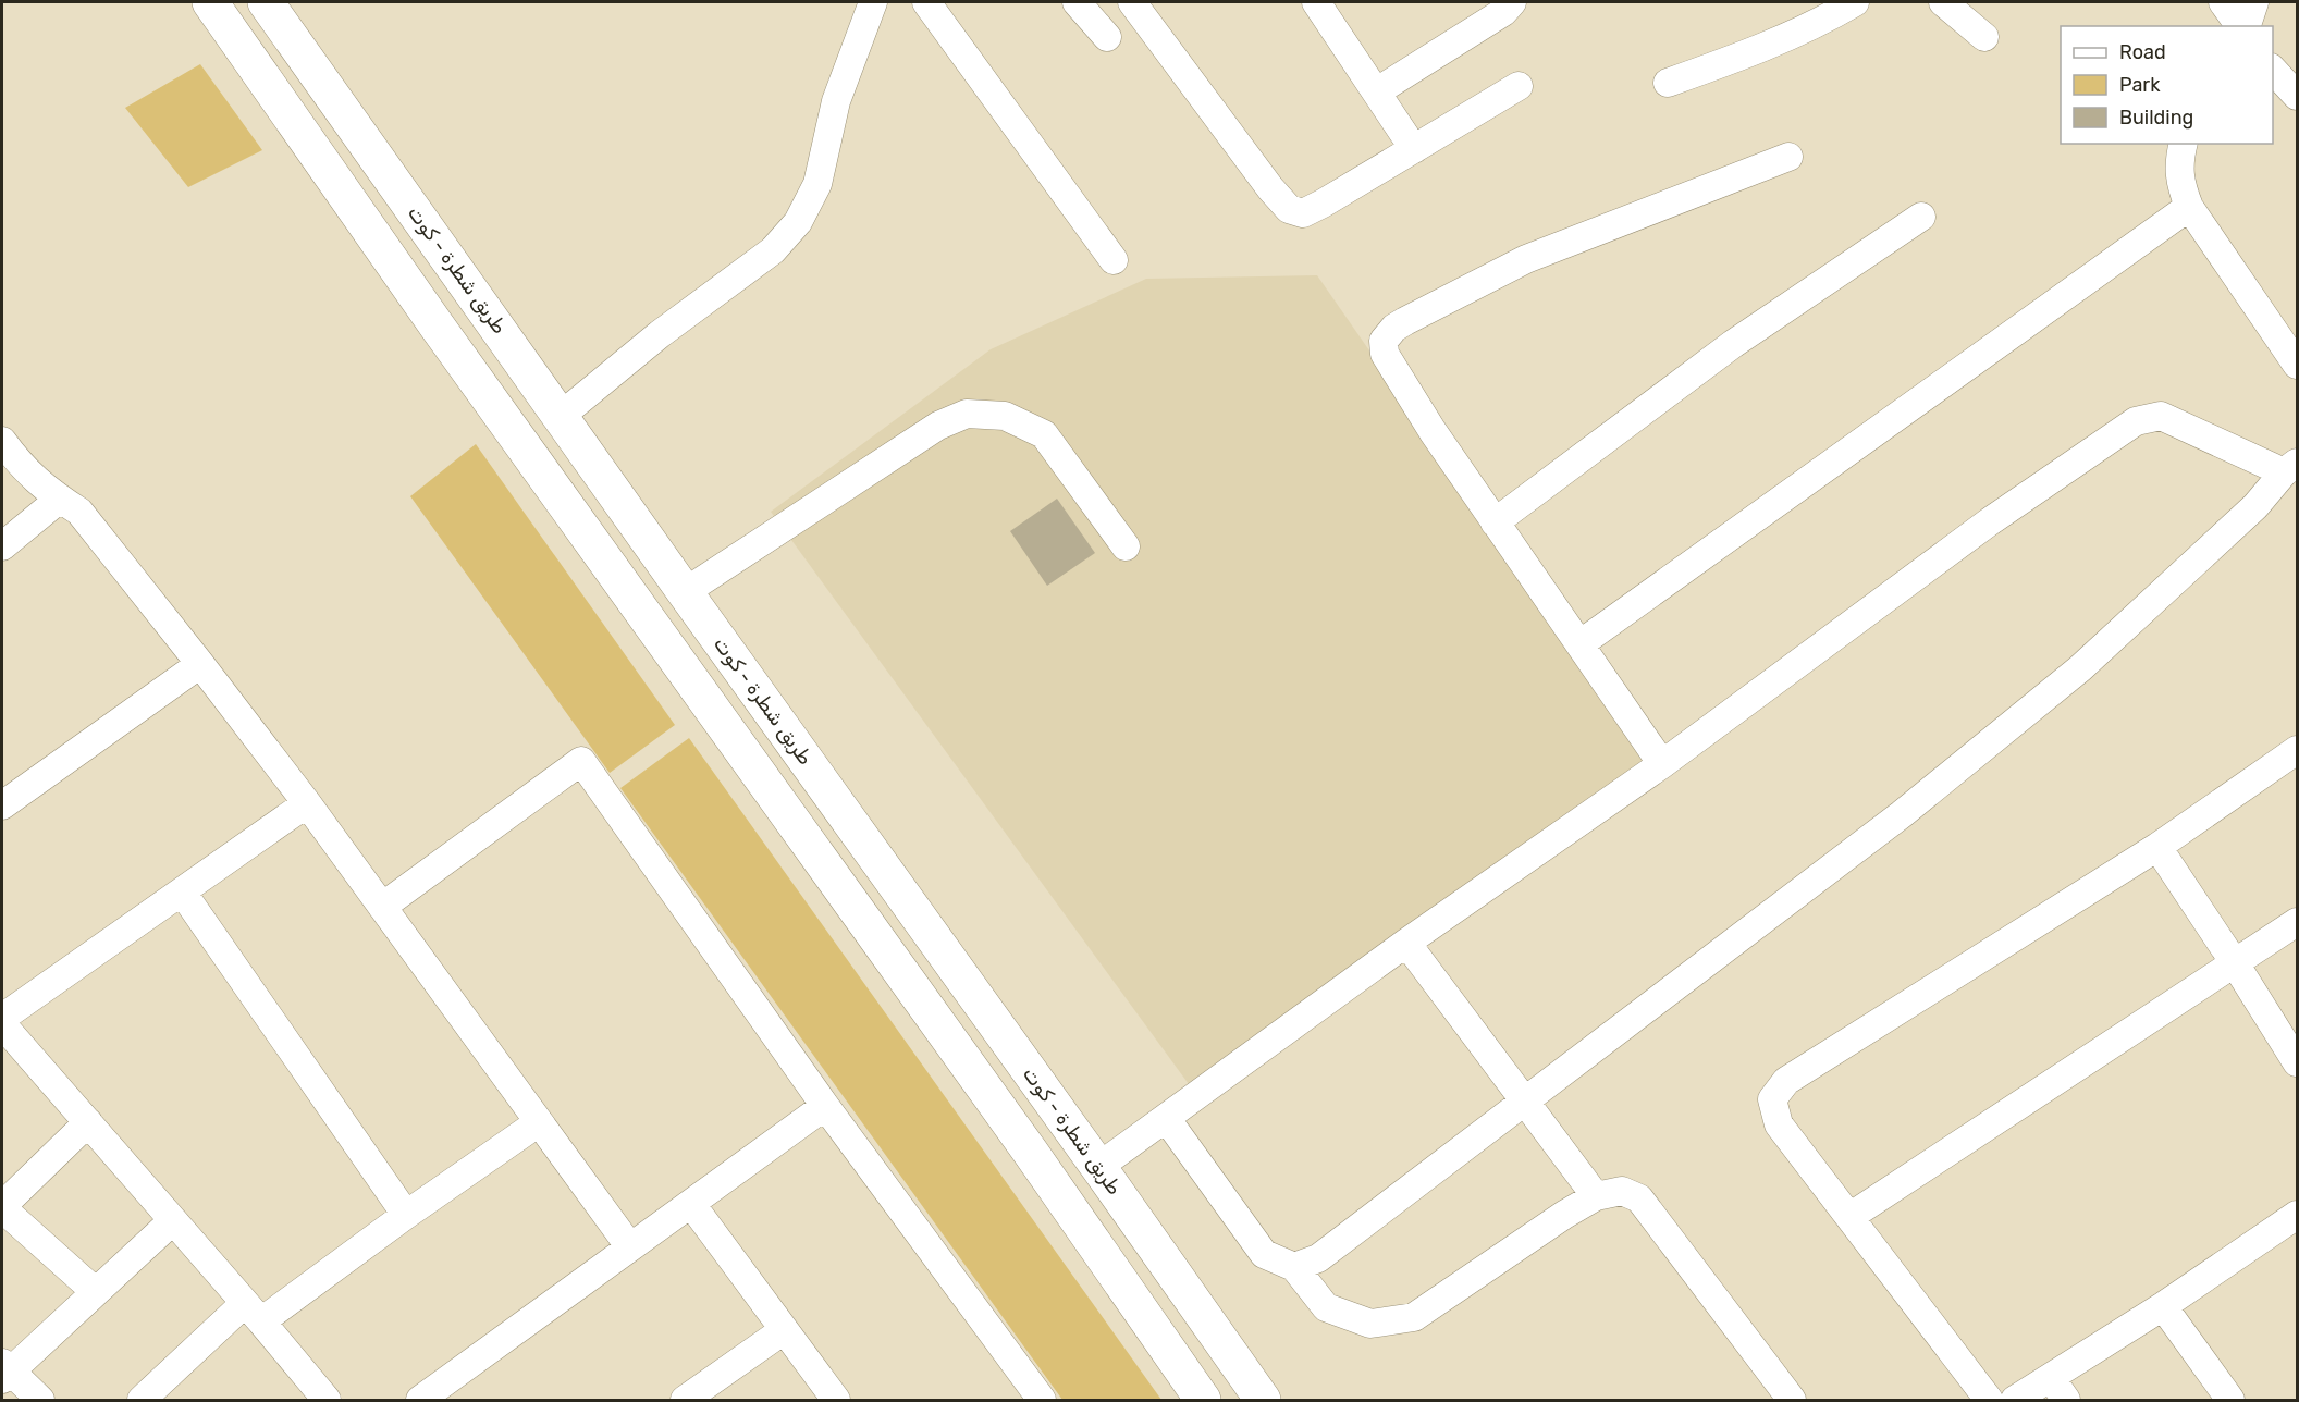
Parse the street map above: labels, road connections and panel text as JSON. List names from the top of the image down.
{
  "streets": {
    "highway": ["طريق شطرة - كوت"]
  },
  "legend": ["Road", "Park", "Building"]
}
